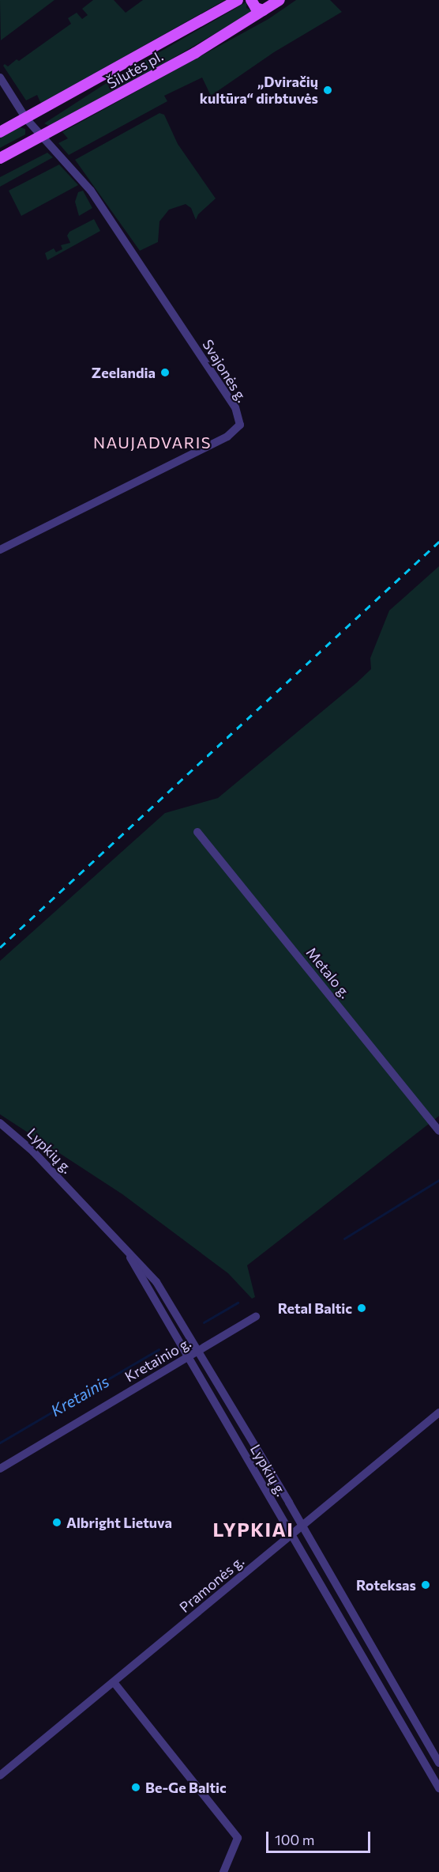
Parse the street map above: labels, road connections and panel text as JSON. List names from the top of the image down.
{
  "streets": {
    "main road": ["Šilutės pl."],
    "street": [
      "Svajonės g.",
      "Metalo g.",
      "Lypkių g.",
      "Kretainio g.",
      "Pramonės g."
    ]
  },
  "crossings": [
    ["Šilutės pl.", "Svajonės g."],
    ["Lypkių g.", "Kretainio g."],
    ["Lypkių g.", "Pramonės g."]
  ],
  "districts": ["NAUJADVARIS", "LYPKIAI"],
  "water": ["Kretainis"],
  "places": [
    "„Dviračių kultūra“ dirbtuvės",
    "Zeelandia",
    "Retal Baltic",
    "Albright Lietuva",
    "Roteksas",
    "Be-Ge Baltic"
  ],
  "scale_bar": "100 m"
}
